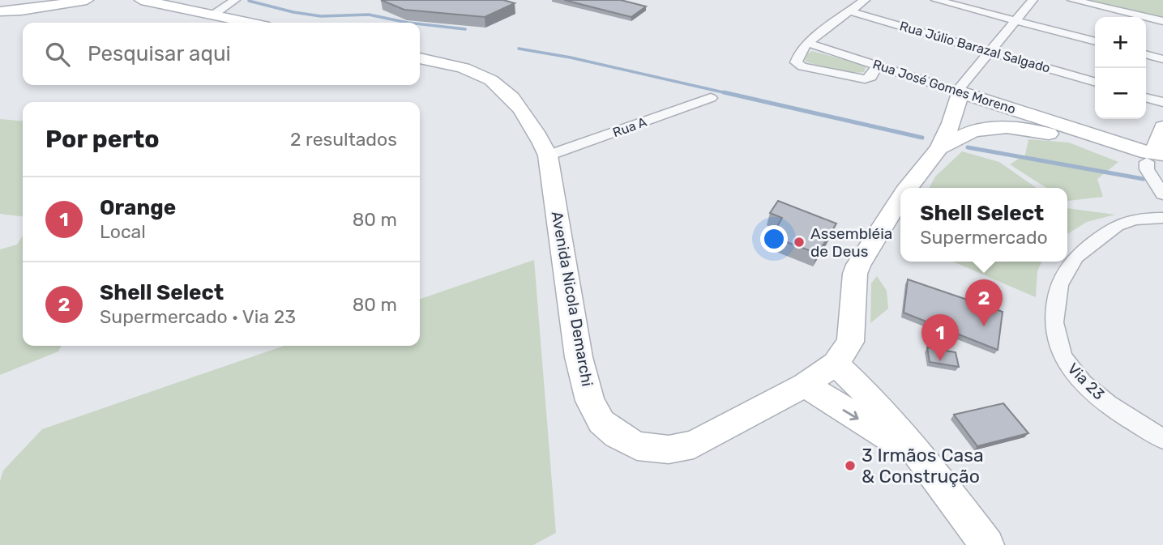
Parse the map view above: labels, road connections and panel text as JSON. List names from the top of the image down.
{
  "streets": {
    "street": [
      "Rua Júlio Barazal Salgado",
      "Rua José Gomes Moreno",
      "Rua A",
      "Avenida Nicola Demarchi",
      "Via 23"
    ]
  },
  "crossings": [
    ["Rua A", "Avenida Nicola Demarchi"]
  ],
  "places": ["Assembléia de Deus", "3 Irmãos Casa & Construção"],
  "page": {
    "map_buttons": ["+", "−"],
    "search": "Pesquisar aqui",
    "heading": ["Por perto", "2 resultados"],
    "list": [
      {
        "mark": "1",
        "name": "Orange",
        "note": "Local",
        "value": "80 m"
      },
      {
        "mark": "2",
        "name": "Shell Select",
        "note": "Supermercado · Via 23",
        "value": "80 m"
      }
    ],
    "popup": ["Shell Select", "Supermercado"],
    "pins": ["2", "1"]
  }
}
